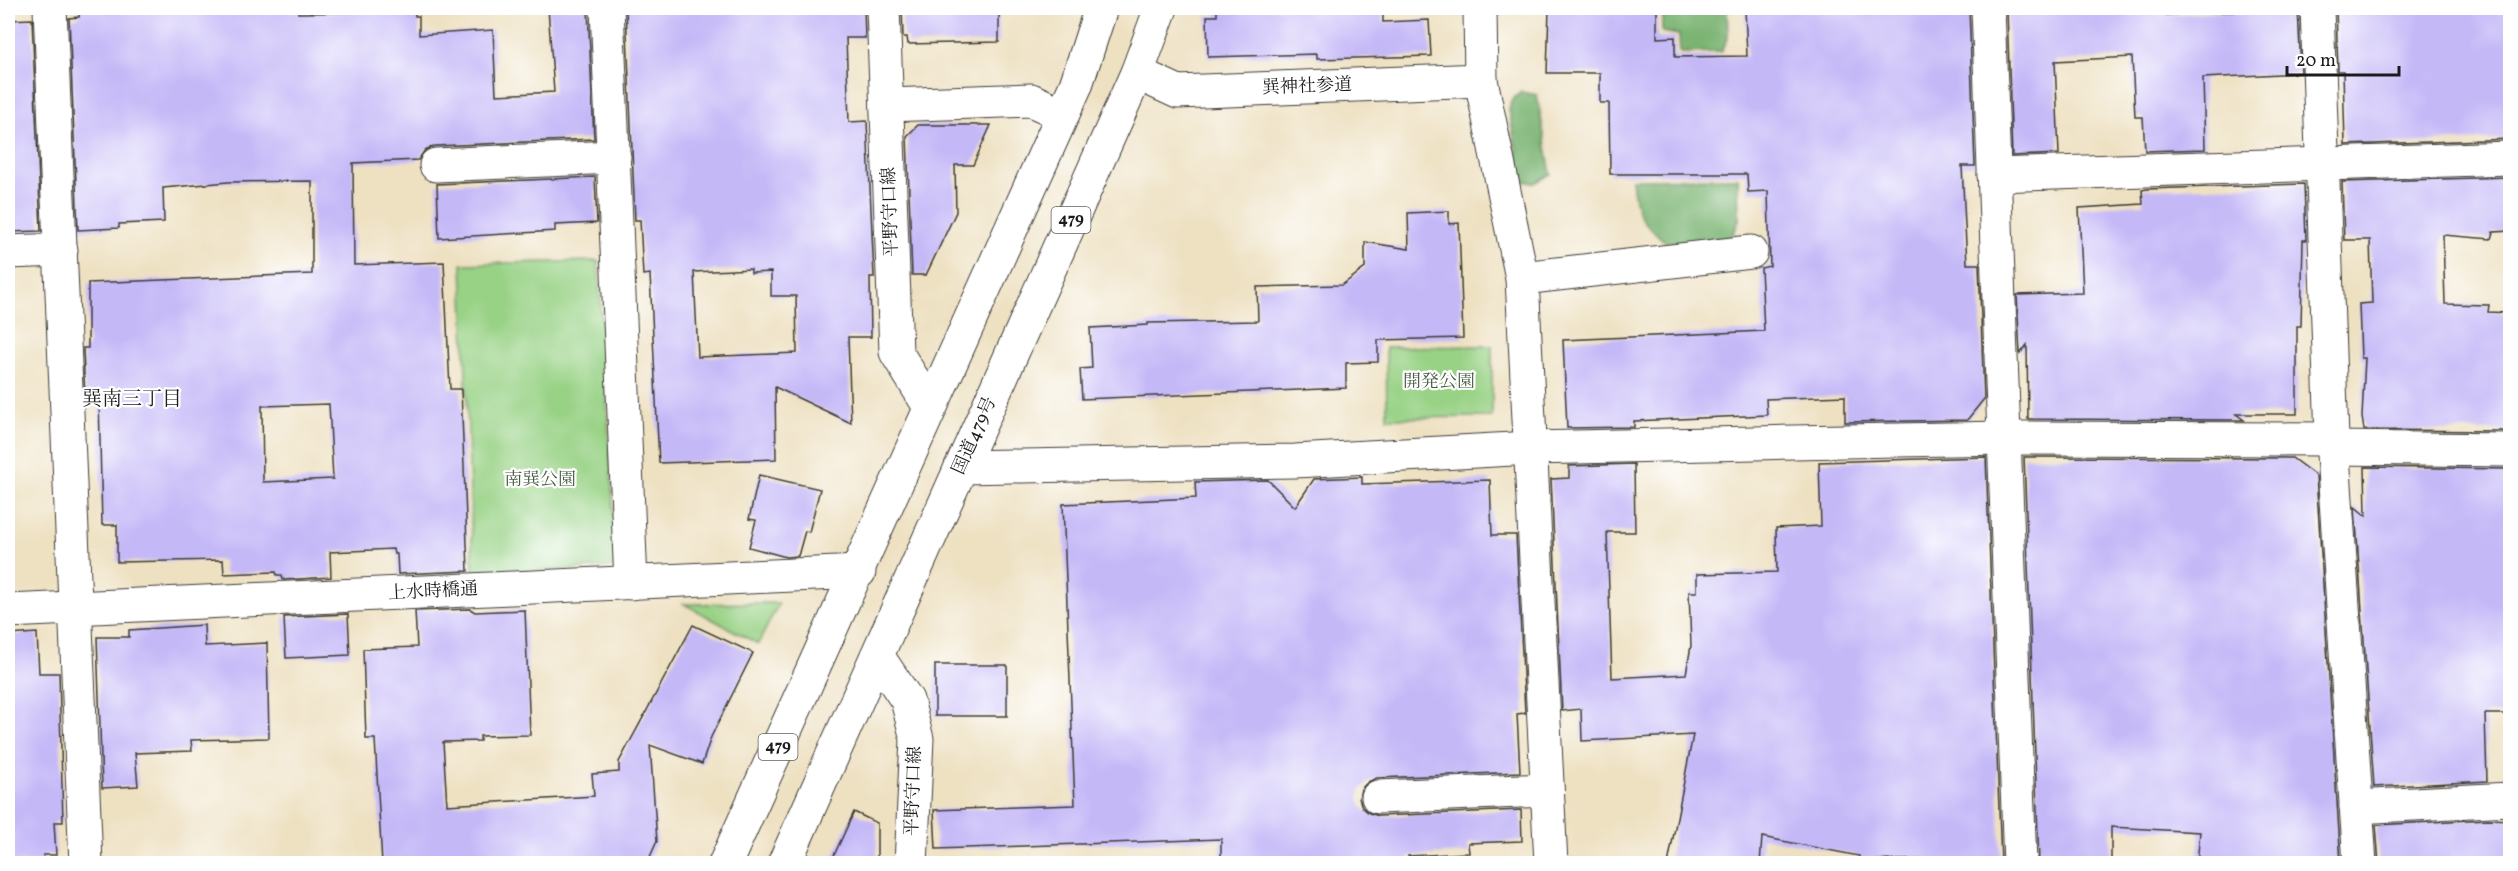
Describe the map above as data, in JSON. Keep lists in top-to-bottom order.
{
  "streets": {
    "main road": [
      "巽神社参道",
      "平野守口線",
      "479",
      "国道479号",
      "上水時橋通"
    ]
  },
  "crossings": [
    ["巽神社参道", "国道479号"],
    ["平野守口線", "479"],
    ["平野守口線", "国道479号"],
    ["479", "上水時橋通"]
  ],
  "districts": ["巽南三丁目"],
  "parks": ["開発公園", "南巽公園"],
  "scale_bar": "20 m"
}
